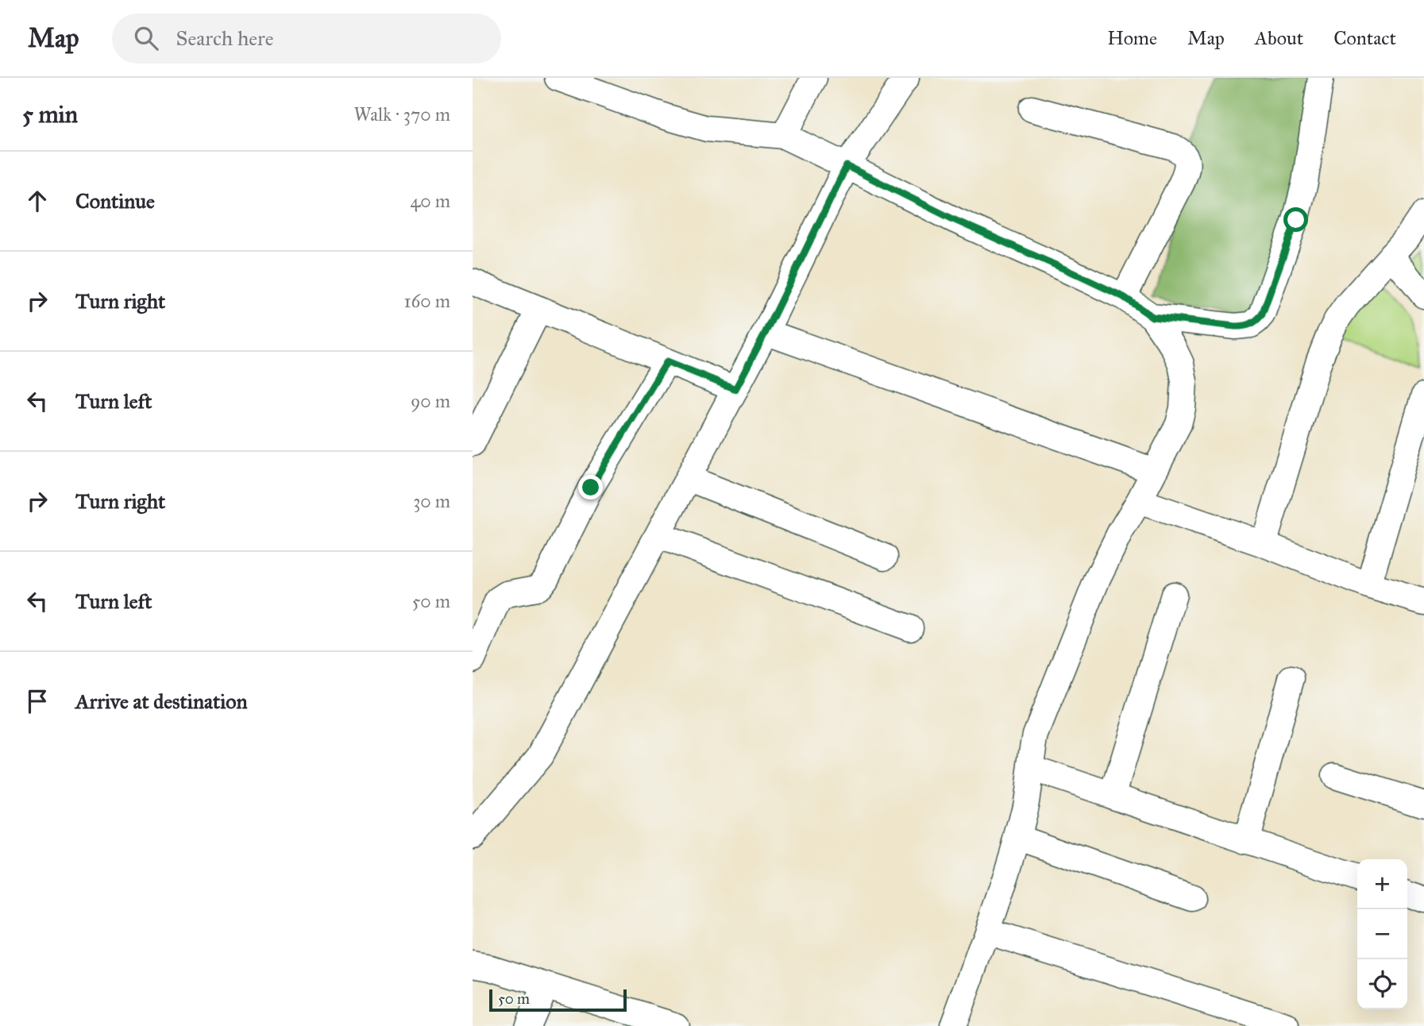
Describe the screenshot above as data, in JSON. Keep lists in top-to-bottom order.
{
  "scale_bar": "50 m",
  "page": {
    "header": "Map",
    "search": "Search here",
    "nav": [
      "Home",
      "Map",
      "About",
      "Contact"
    ],
    "heading": ["5 min", "Walk · 370 m"],
    "list": [
      ["Continue", "40 m"],
      ["Turn right", "160 m"],
      ["Turn left", "90 m"],
      ["Turn right", "30 m"],
      ["Turn left", "50 m"],
      "Arrive at destination"
    ],
    "map_buttons": ["+", "−"],
    "scale": "50 m"
  }
}
